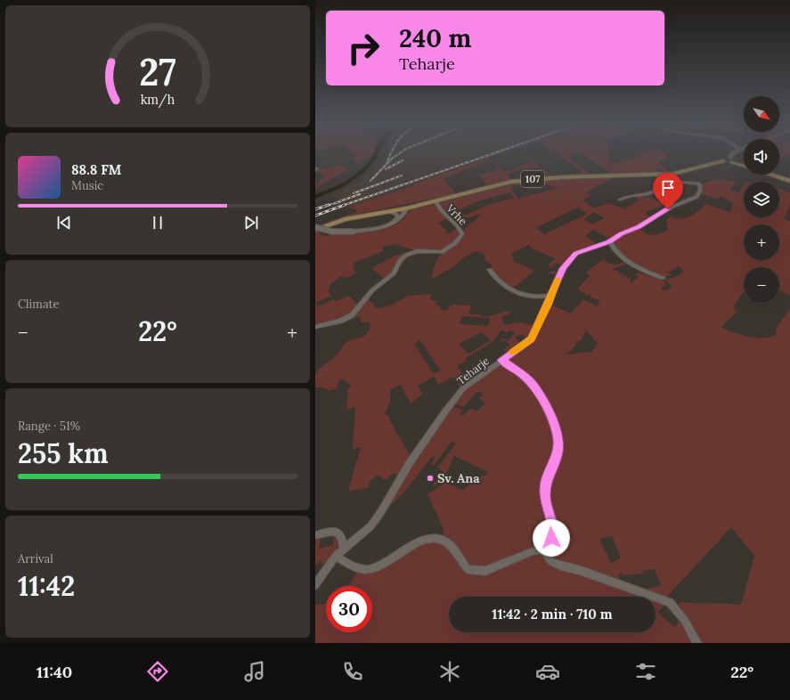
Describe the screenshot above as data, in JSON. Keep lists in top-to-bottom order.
{
  "streets": {
    "main road": ["107", "Teharje"],
    "street": ["Vrhe"]
  },
  "crossings": [
    ["107", "Teharje"],
    ["Vrhe", "Teharje"]
  ],
  "places": ["Sv. Ana"],
  "north": "bottom right",
  "page": {
    "turn": ["240 m", "Teharje"],
    "map_buttons": ["+", "−"],
    "song": ["88.8 FM", "Music"],
    "tile": [
      "Climate",
      ["Range · 51%", "255 km"],
      ["Arrival", "11:42"]
    ],
    "heat": ["−", "22°", "+"],
    "limit": "30",
    "trip": "11:42 · 2 min · 710 m",
    "tabs": ["11:40", "22°"],
    "gauge": ["27", "km/h"]
  }
}
